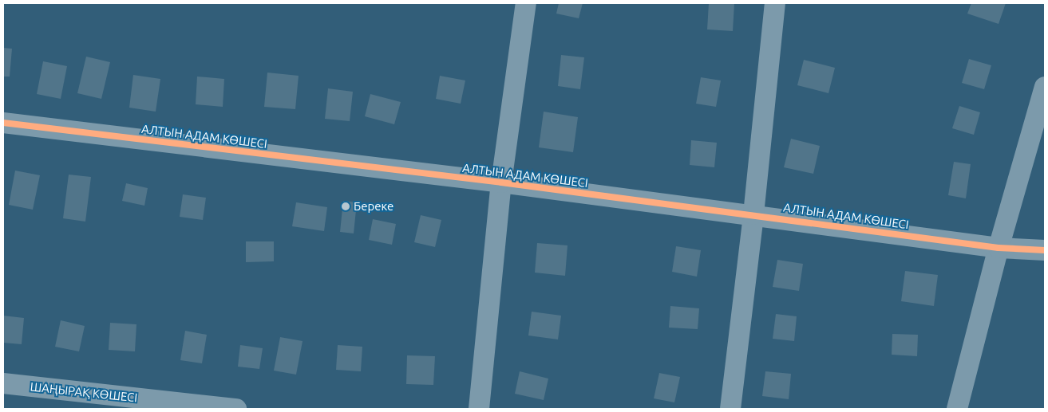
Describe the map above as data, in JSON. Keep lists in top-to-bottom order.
{
  "streets": {
    "street": ["АЛТЫН АДАМ КӨШЕСІ", "ШАҢЫРАҚ КӨШЕСІ"]
  },
  "places": ["Береке"]
}
